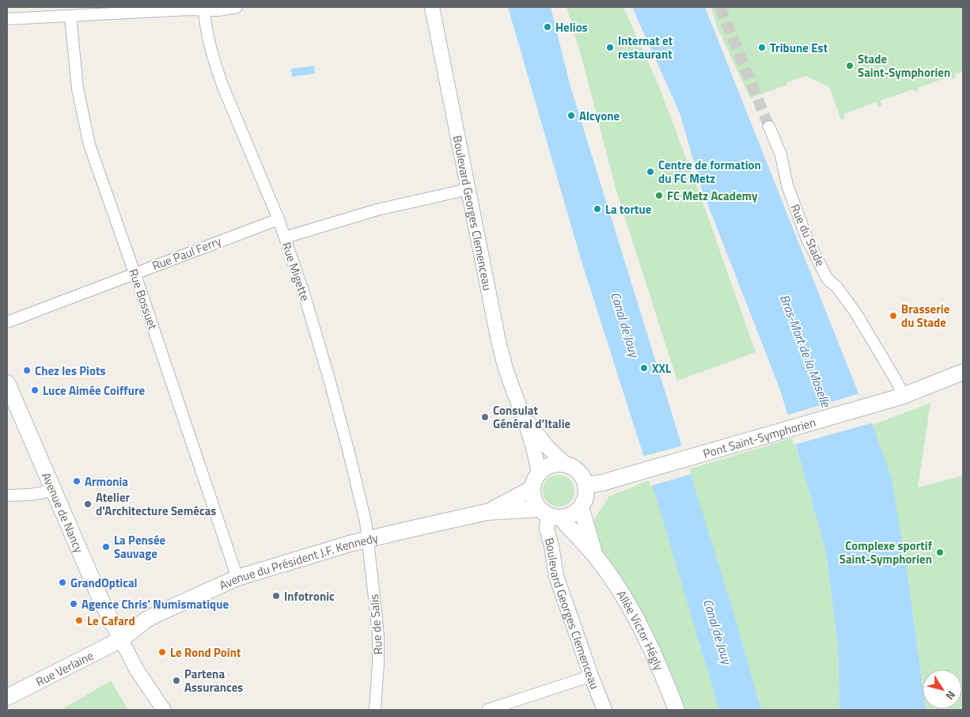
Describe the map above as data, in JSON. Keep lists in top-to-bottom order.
{
  "streets": {
    "main road": [
      "Pont Saint-Symphorien",
      "Avenue de Nancy",
      "Avenue du Président J.F. Kennedy",
      "Allée Victor Hégly",
      "Rue Verlaine"
    ],
    "street": [
      "Boulevard Georges Clemenceau",
      "Rue du Stade",
      "Rue Paul Ferry",
      "Rue Migette",
      "Rue Bossuet",
      "Rue de Salis"
    ]
  },
  "crossings": [
    ["Boulevard Georges Clemenceau", "Pont Saint-Symphorien"],
    ["Boulevard Georges Clemenceau", "Avenue du Président J.F. Kennedy"],
    ["Boulevard Georges Clemenceau", "Allée Victor Hégly"],
    ["Rue du Stade", "Pont Saint-Symphorien"],
    ["Rue Paul Ferry", "Rue Migette"],
    ["Rue Paul Ferry", "Rue Bossuet"],
    ["Rue Migette", "Avenue du Président J.F. Kennedy"],
    ["Rue Migette", "Rue de Salis"],
    ["Rue Bossuet", "Avenue du Président J.F. Kennedy"],
    ["Pont Saint-Symphorien", "Avenue du Président J.F. Kennedy"],
    ["Pont Saint-Symphorien", "Allée Victor Hégly"],
    ["Avenue de Nancy", "Avenue du Président J.F. Kennedy"],
    ["Avenue de Nancy", "Rue Verlaine"],
    ["Avenue du Président J.F. Kennedy", "Rue de Salis"],
    ["Avenue du Président J.F. Kennedy", "Allée Victor Hégly"],
    ["Avenue du Président J.F. Kennedy", "Rue Verlaine"]
  ],
  "water": ["Canal de Jouy", "Bras-Mort de la Moselle"],
  "places": [
    "Helios",
    "Internat et restaurant",
    "Tribune Est",
    "Stade Saint-Symphorien",
    "Alcyone",
    "Centre de formation du FC Metz",
    "FC Metz Academy",
    "La tortue",
    "Brasserie du Stade",
    "XXL",
    "Chez les Piots",
    "Luce Aimée Coiffure",
    "Consulat Général d'Italie",
    "Armonia",
    "Atelier d'Architecture Semécas",
    "La Pensée Sauvage",
    "Complexe sportif Saint-Symphorien",
    "GrandOptical",
    "Infotronic",
    "Agence Chris' Numismatique",
    "Le Cafard",
    "Le Rond Point",
    "Partena Assurances"
  ],
  "north": "bottom right"
}
